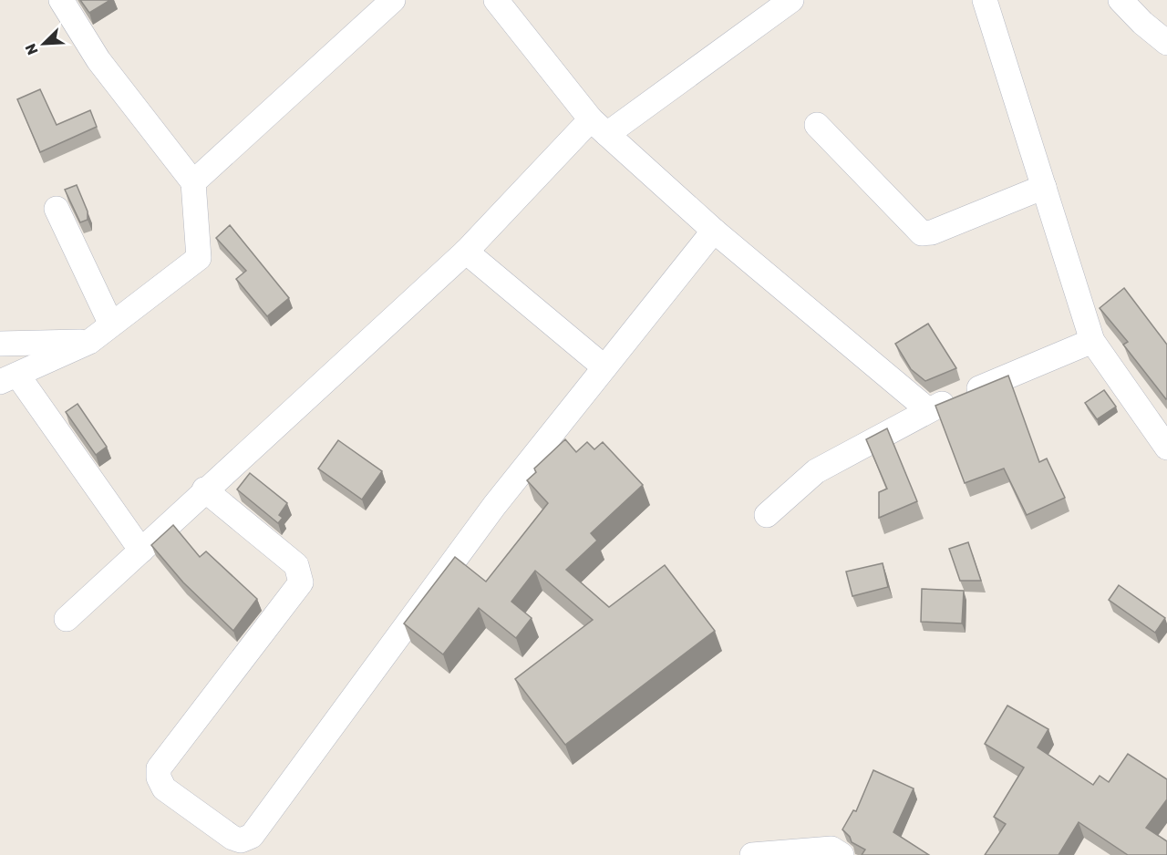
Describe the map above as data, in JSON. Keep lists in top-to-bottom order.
{
  "north": "bottom left"
}
